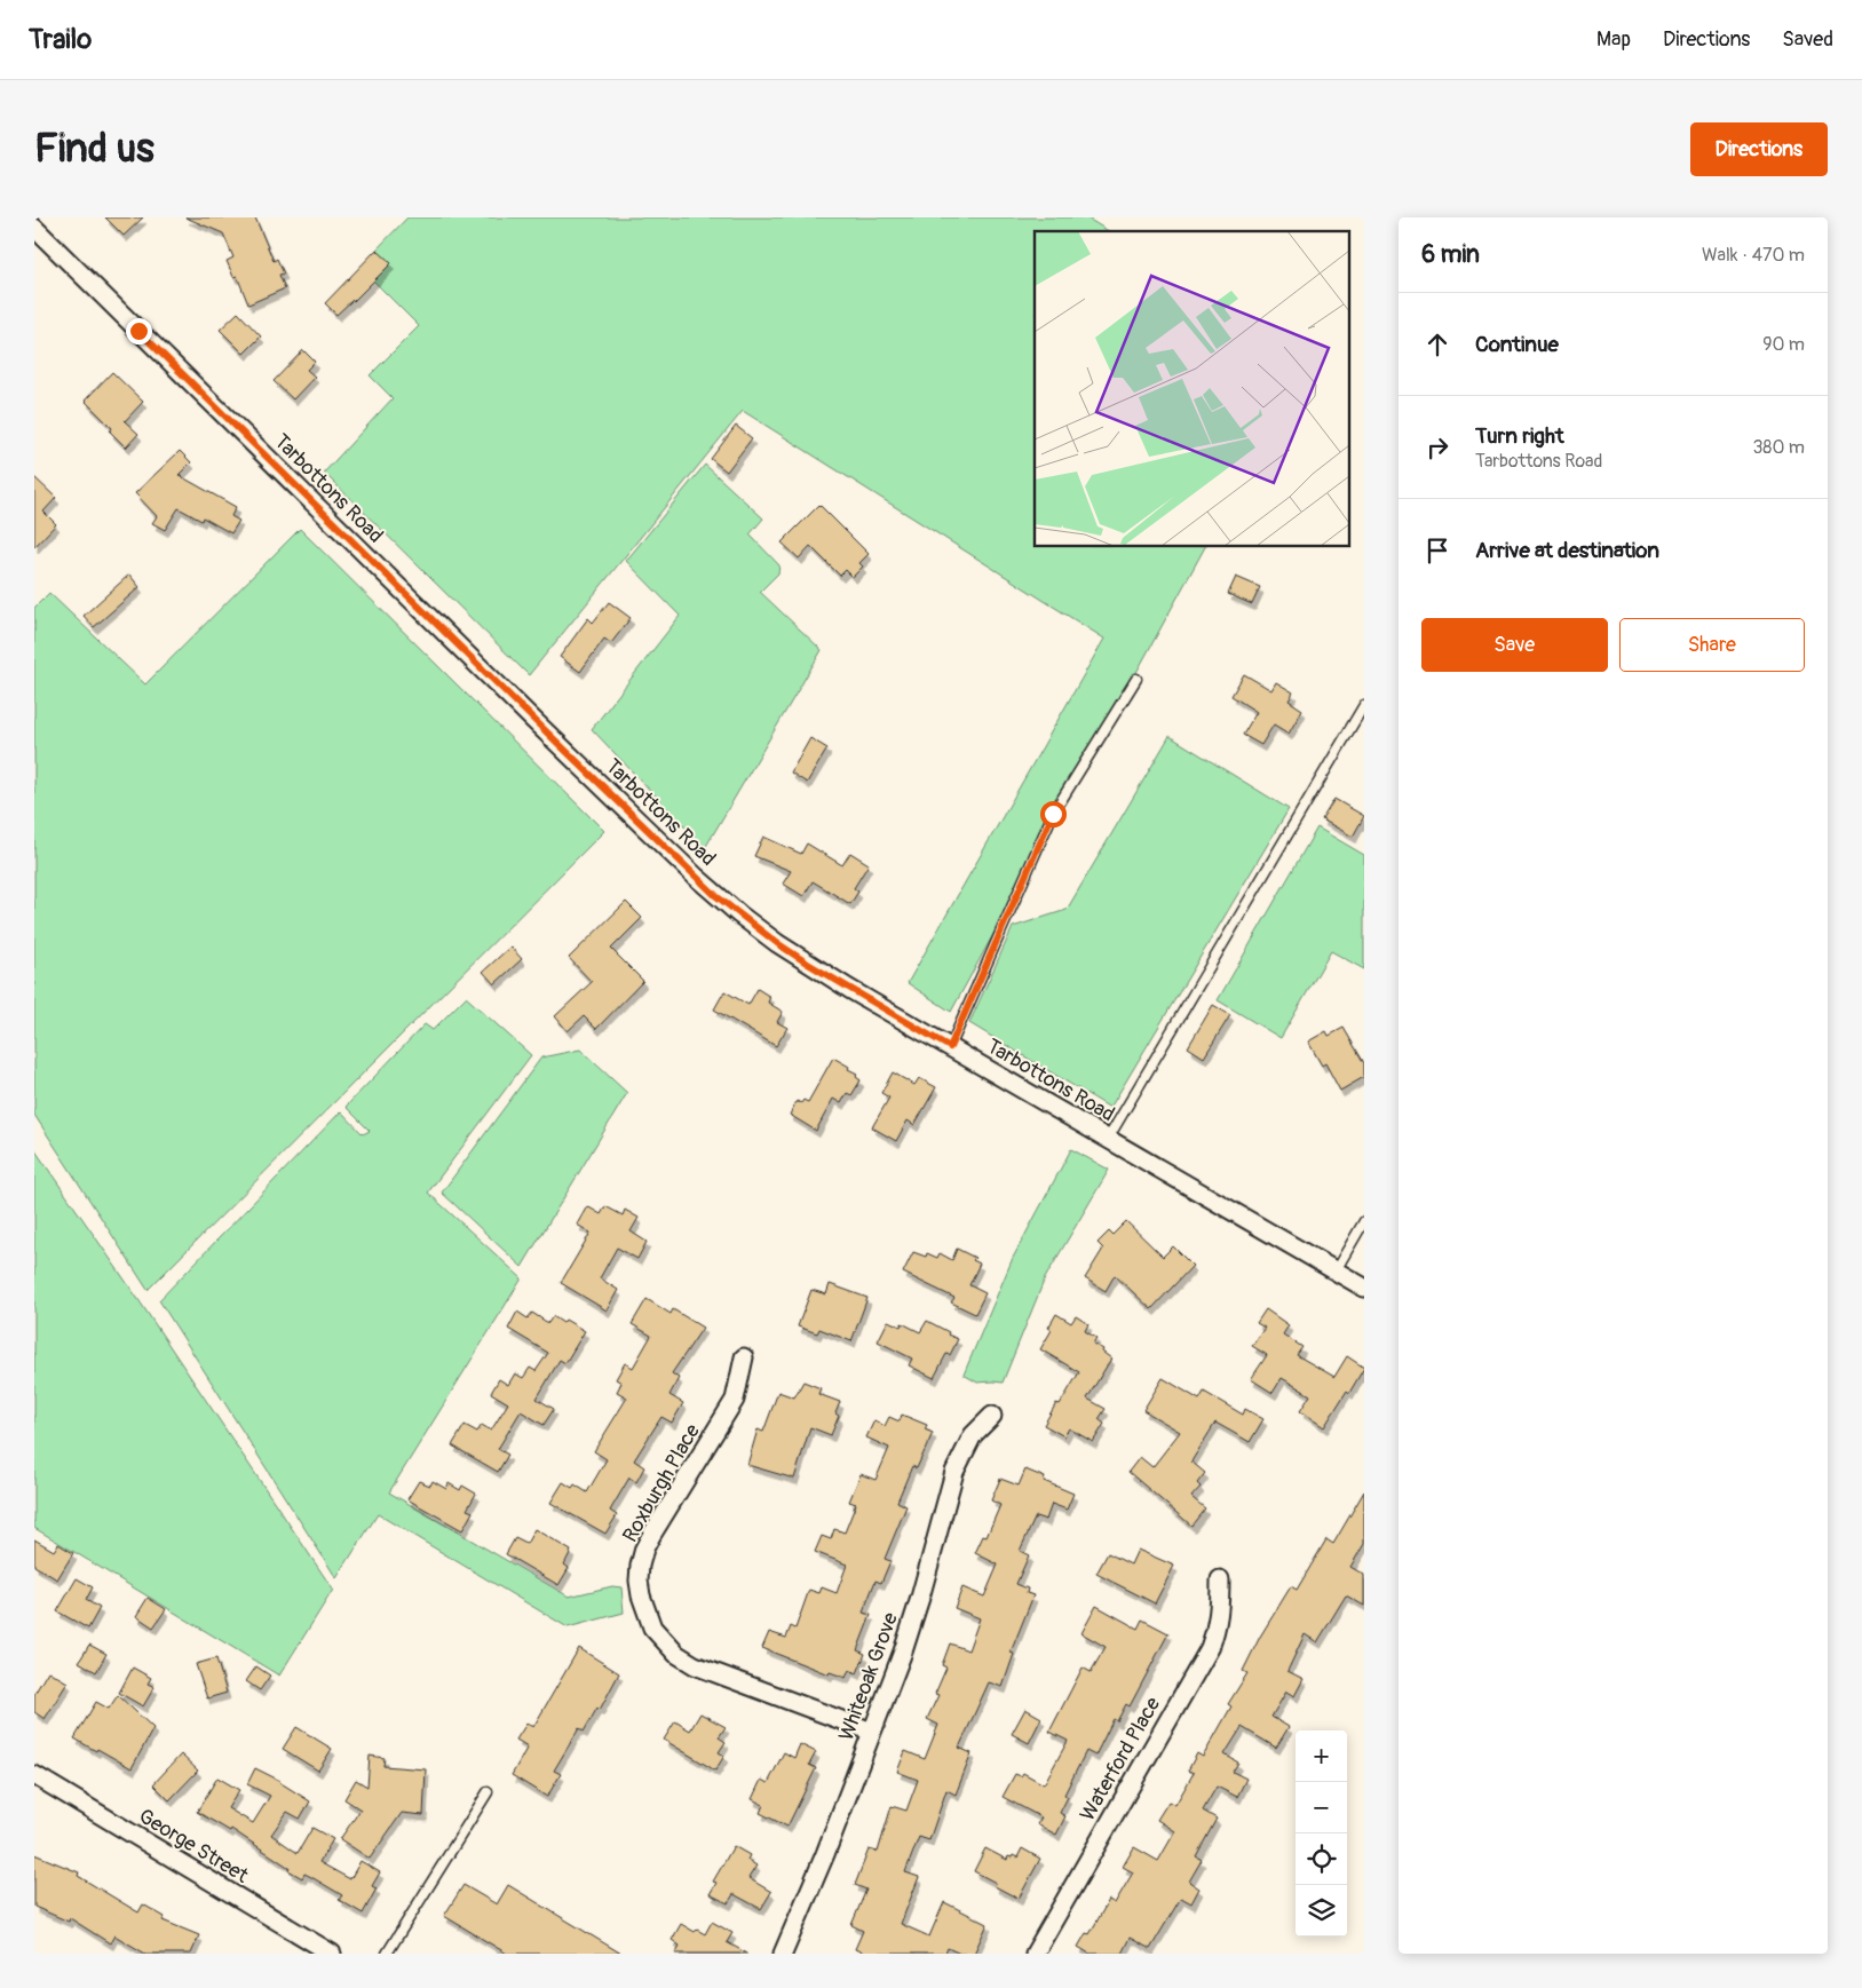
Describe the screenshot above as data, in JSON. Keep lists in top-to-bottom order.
{
  "streets": {
    "street": [
      "Tarbottons Road",
      "Roxburgh Place",
      "Whiteoak Grove",
      "Waterford Place",
      "George Street"
    ]
  },
  "crossings": [
    ["Roxburgh Place", "Whiteoak Grove"]
  ],
  "page": {
    "header": "Trailo",
    "nav": ["Map", "Directions", "Saved"],
    "buttons": [
      "Directions",
      ["Save", "Share"]
    ],
    "title": "Find us",
    "heading": ["6 min", "Walk · 470 m"],
    "list": [
      ["Continue", "90 m"],
      ["Turn right", "Tarbottons Road", "380 m"],
      "Arrive at destination"
    ],
    "map_buttons": ["+", "−"]
  }
}
